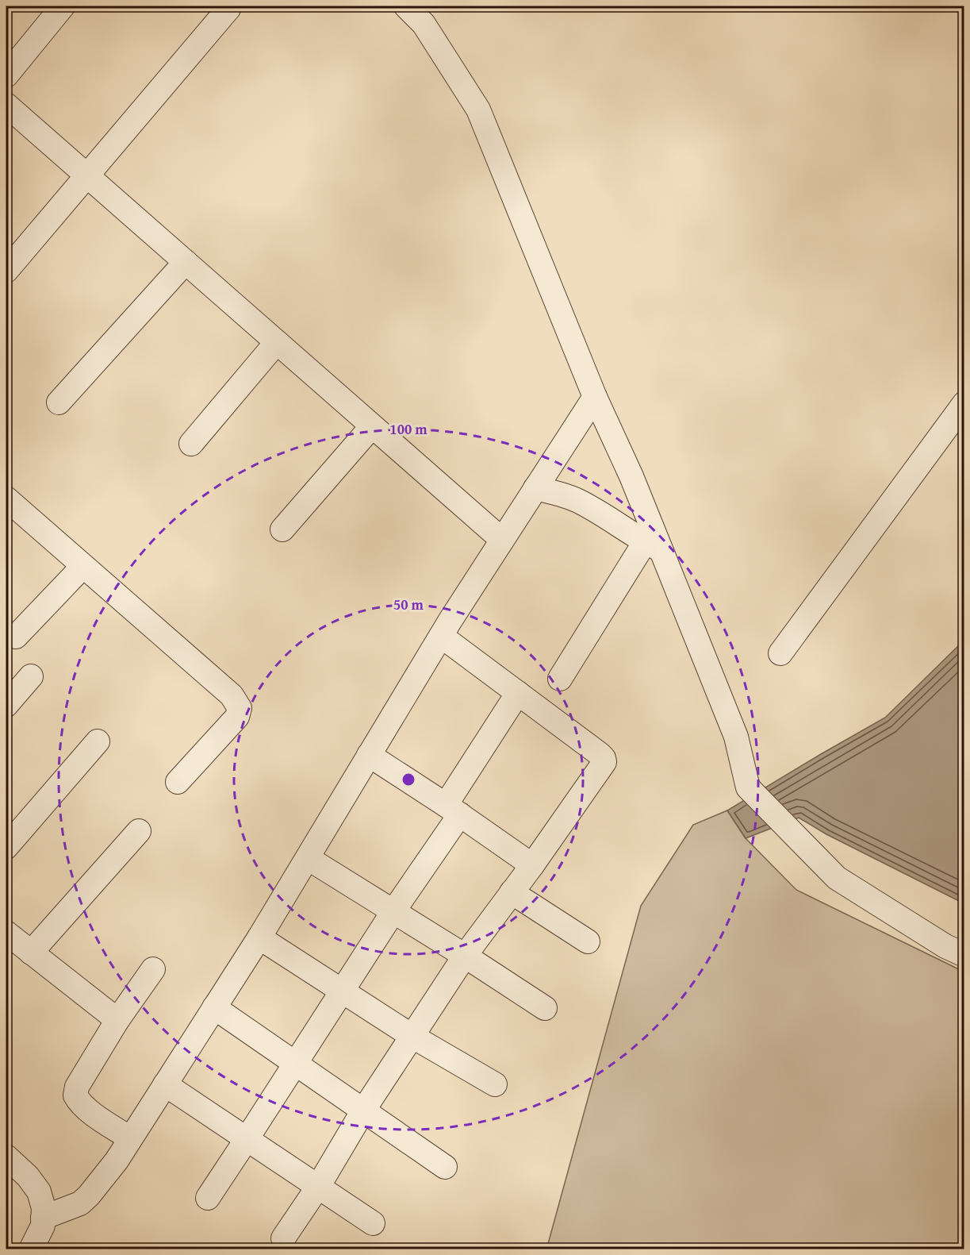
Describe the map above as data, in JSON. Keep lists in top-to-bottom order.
{
  "rings": ["100 m", "50 m"]
}
